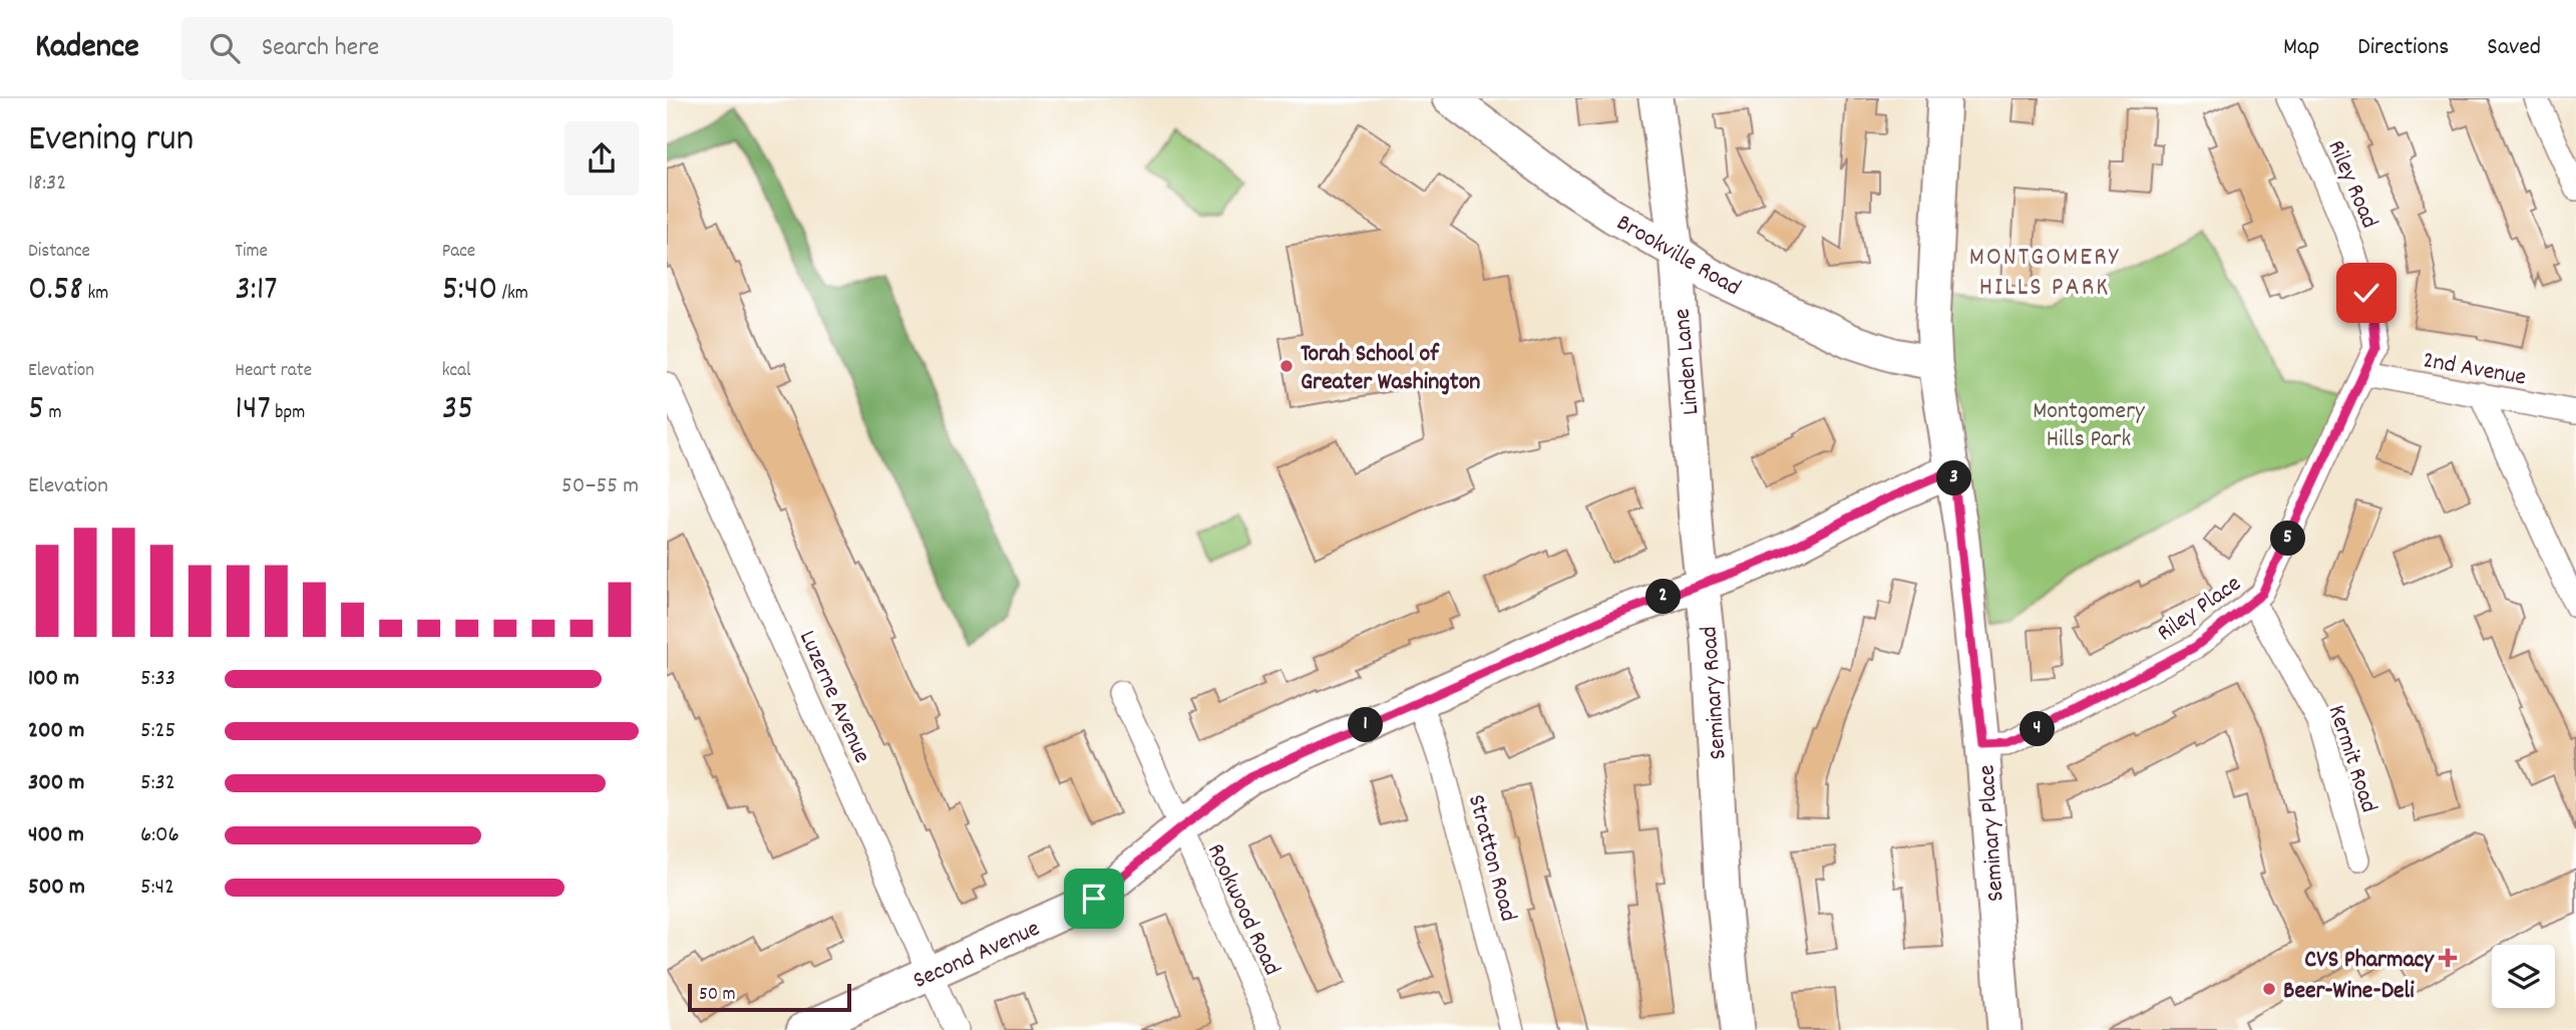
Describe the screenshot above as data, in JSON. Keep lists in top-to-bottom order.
{
  "streets": {
    "street": [
      "Riley Road",
      "Brookville Road",
      "Linden Lane",
      "2nd Avenue",
      "Riley Place",
      "Seminary Road",
      "Luzerne Avenue",
      "Kermit Road",
      "Seminary Place",
      "Stratton Road",
      "Rookwood Road",
      "Second Avenue"
    ]
  },
  "crossings": [
    ["Riley Road", "2nd Avenue"],
    ["Riley Road", "Riley Place"],
    ["Brookville Road", "Linden Lane"],
    ["Linden Lane", "Seminary Road"],
    ["Linden Lane", "Second Avenue"],
    ["2nd Avenue", "Riley Place"],
    ["Riley Place", "Kermit Road"],
    ["Riley Place", "Seminary Place"],
    ["Seminary Road", "Second Avenue"],
    ["Luzerne Avenue", "Second Avenue"],
    ["Stratton Road", "Second Avenue"],
    ["Rookwood Road", "Second Avenue"]
  ],
  "districts": ["MONTGOMERY HILLS PARK"],
  "parks": ["Montgomery Hills Park"],
  "places": {
    "other": ["Torah School of Greater Washington", "Beer-Wine-Deli"],
    "health": ["CVS Pharmacy"]
  },
  "scale_bar": "50 m",
  "page": {
    "header": "Kadence",
    "search": "Search here",
    "nav": ["Map", "Directions", "Saved"],
    "heading": ["Evening run", "18:32"],
    "stats": [
      ["Distance", "0.58 km"],
      ["Time", "3:17"],
      ["Pace", "5:40 /km"],
      ["Elevation", "5 m"],
      ["Heart rate", "147 bpm"],
      ["kcal", "35"]
    ],
    "chart": ["Elevation", "50–55 m"],
    "pins": [
      "3",
      "5",
      "2",
      "1",
      "4"
    ],
    "list": [
      {
        "name": "100 m",
        "note": "5:33"
      },
      {
        "name": "200 m",
        "note": "5:25"
      },
      {
        "name": "300 m",
        "note": "5:32"
      },
      {
        "name": "400 m",
        "note": "6:06"
      },
      {
        "name": "500 m",
        "note": "5:42"
      }
    ],
    "scale": "50 m"
  }
}
